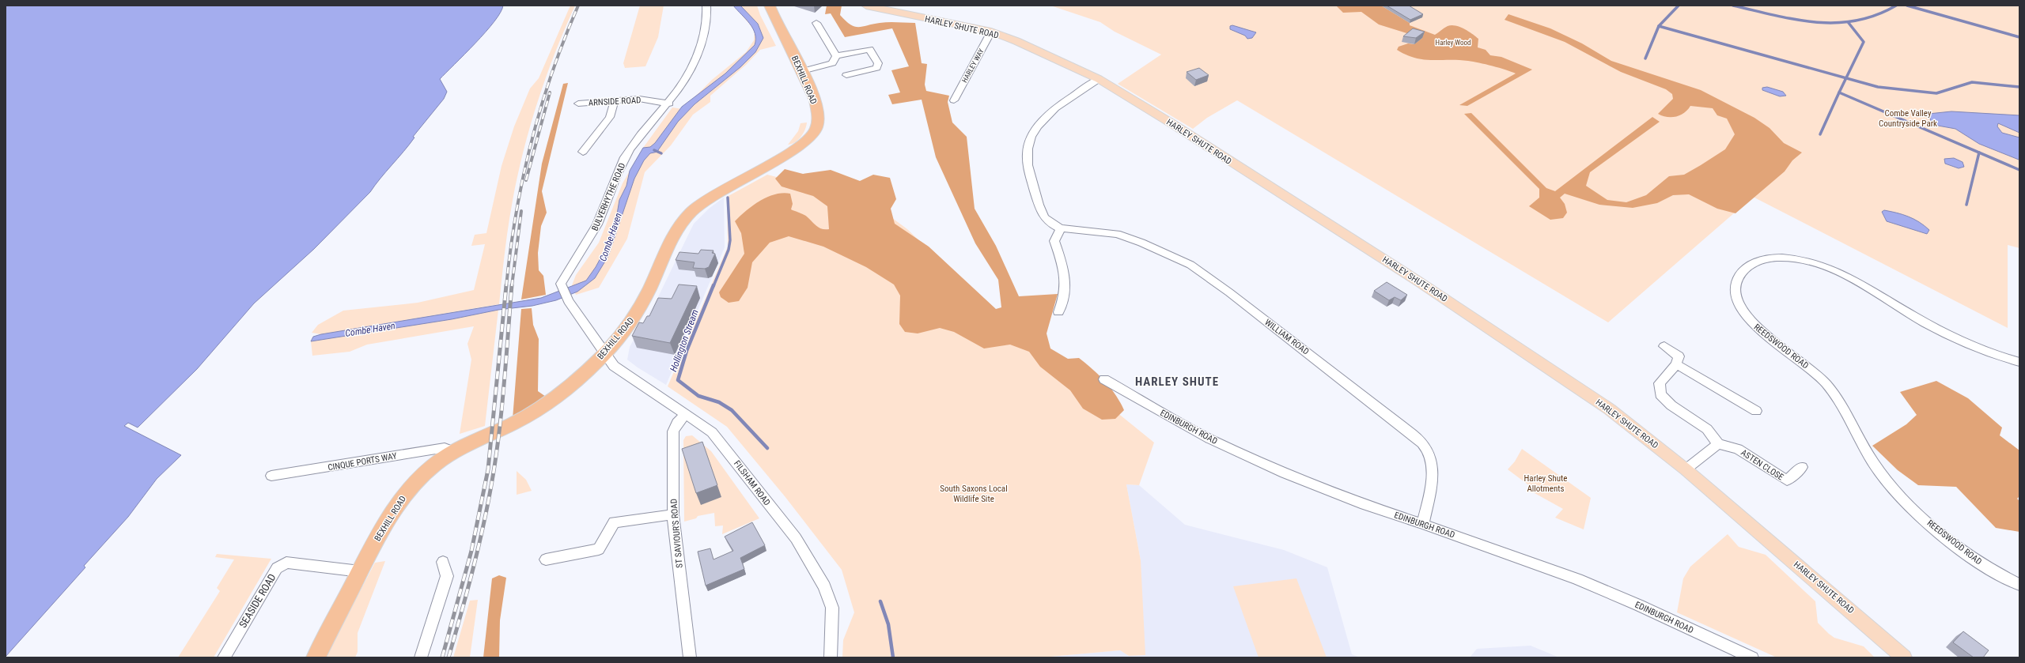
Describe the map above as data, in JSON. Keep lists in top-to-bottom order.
{
  "streets": {
    "highway": ["BEXHILL ROAD"],
    "main road": ["HARLEY SHUTE ROAD"],
    "street": [
      "HARLEY WAY",
      "ARNSIDE ROAD",
      "BULVERHYTHE ROAD",
      "WILLIAM ROAD",
      "REEDSWOOD ROAD",
      "EDINBURGH ROAD",
      "CINQUE PORTS WAY",
      "ASTEN CLOSE",
      "FILSHAM ROAD",
      "ST SAVIOUR'S ROAD",
      "SEASIDE ROAD"
    ]
  },
  "crossings": [
    ["HARLEY SHUTE ROAD", "HARLEY WAY"],
    ["BEXHILL ROAD", "BULVERHYTHE ROAD"],
    ["BEXHILL ROAD", "CINQUE PORTS WAY"],
    ["BEXHILL ROAD", "FILSHAM ROAD"],
    ["BEXHILL ROAD", "SEASIDE ROAD"],
    ["ARNSIDE ROAD", "BULVERHYTHE ROAD"],
    ["BULVERHYTHE ROAD", "FILSHAM ROAD"],
    ["WILLIAM ROAD", "EDINBURGH ROAD"],
    ["FILSHAM ROAD", "ST SAVIOUR'S ROAD"]
  ],
  "districts": ["HARLEY SHUTE"],
  "water": ["Combe Haven", "Hollington Stream"],
  "parks": [
    "Harley Wood",
    "Combe Valley Countryside Park",
    "Harley Shute Allotments",
    "South Saxons Local Wildlife Site"
  ]
}
